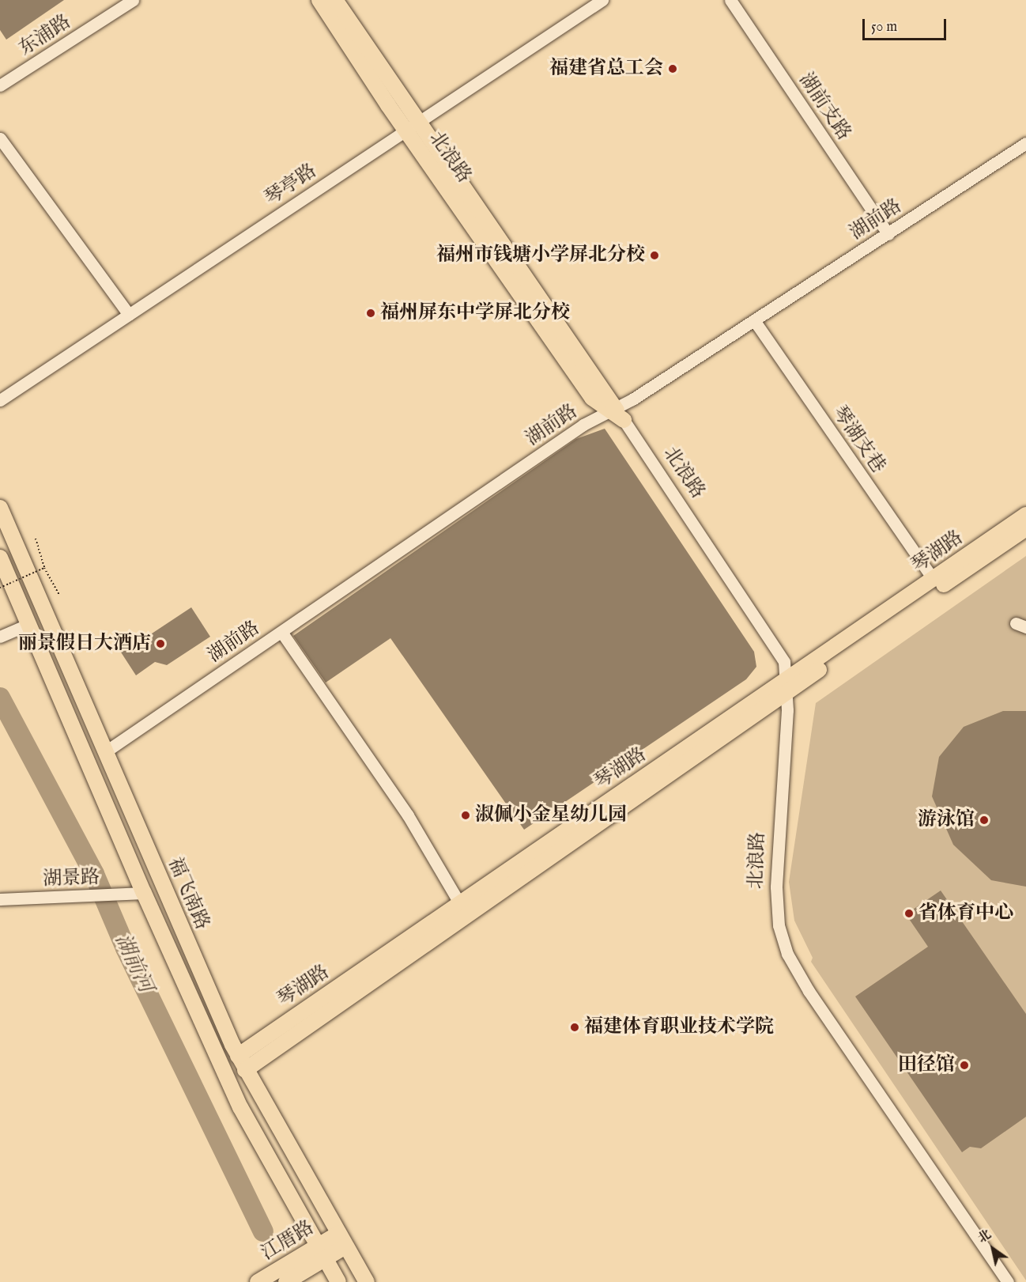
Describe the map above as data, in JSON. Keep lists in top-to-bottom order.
{
  "streets": {
    "main road": [
      "北浪路",
      "琴湖路",
      "福飞南路",
      "江厝路"
    ],
    "street": [
      "东浦路",
      "湖前支路",
      "琴亭路",
      "湖前路",
      "琴湖支巷",
      "湖景路"
    ]
  },
  "crossings": [
    ["湖前支路", "湖前路"],
    ["北浪路", "琴亭路"],
    ["北浪路", "湖前路"],
    ["北浪路", "琴湖路"],
    ["湖前路", "琴湖支巷"],
    ["湖前路", "福飞南路"],
    ["琴湖支巷", "琴湖路"],
    ["琴湖路", "福飞南路"],
    ["湖景路", "福飞南路"],
    ["福飞南路", "江厝路"]
  ],
  "water": ["湖前河"],
  "places": [
    "福建省总工会",
    "福州市钱塘小学屏北分校",
    "福州屏东中学屏北分校",
    "丽景假日大酒店",
    "淑佩小金星幼儿园",
    "游泳馆",
    "省体育中心",
    "福建体育职业技术学院",
    "田径馆"
  ],
  "scale_bar": "50 m",
  "north": "top left"
}
